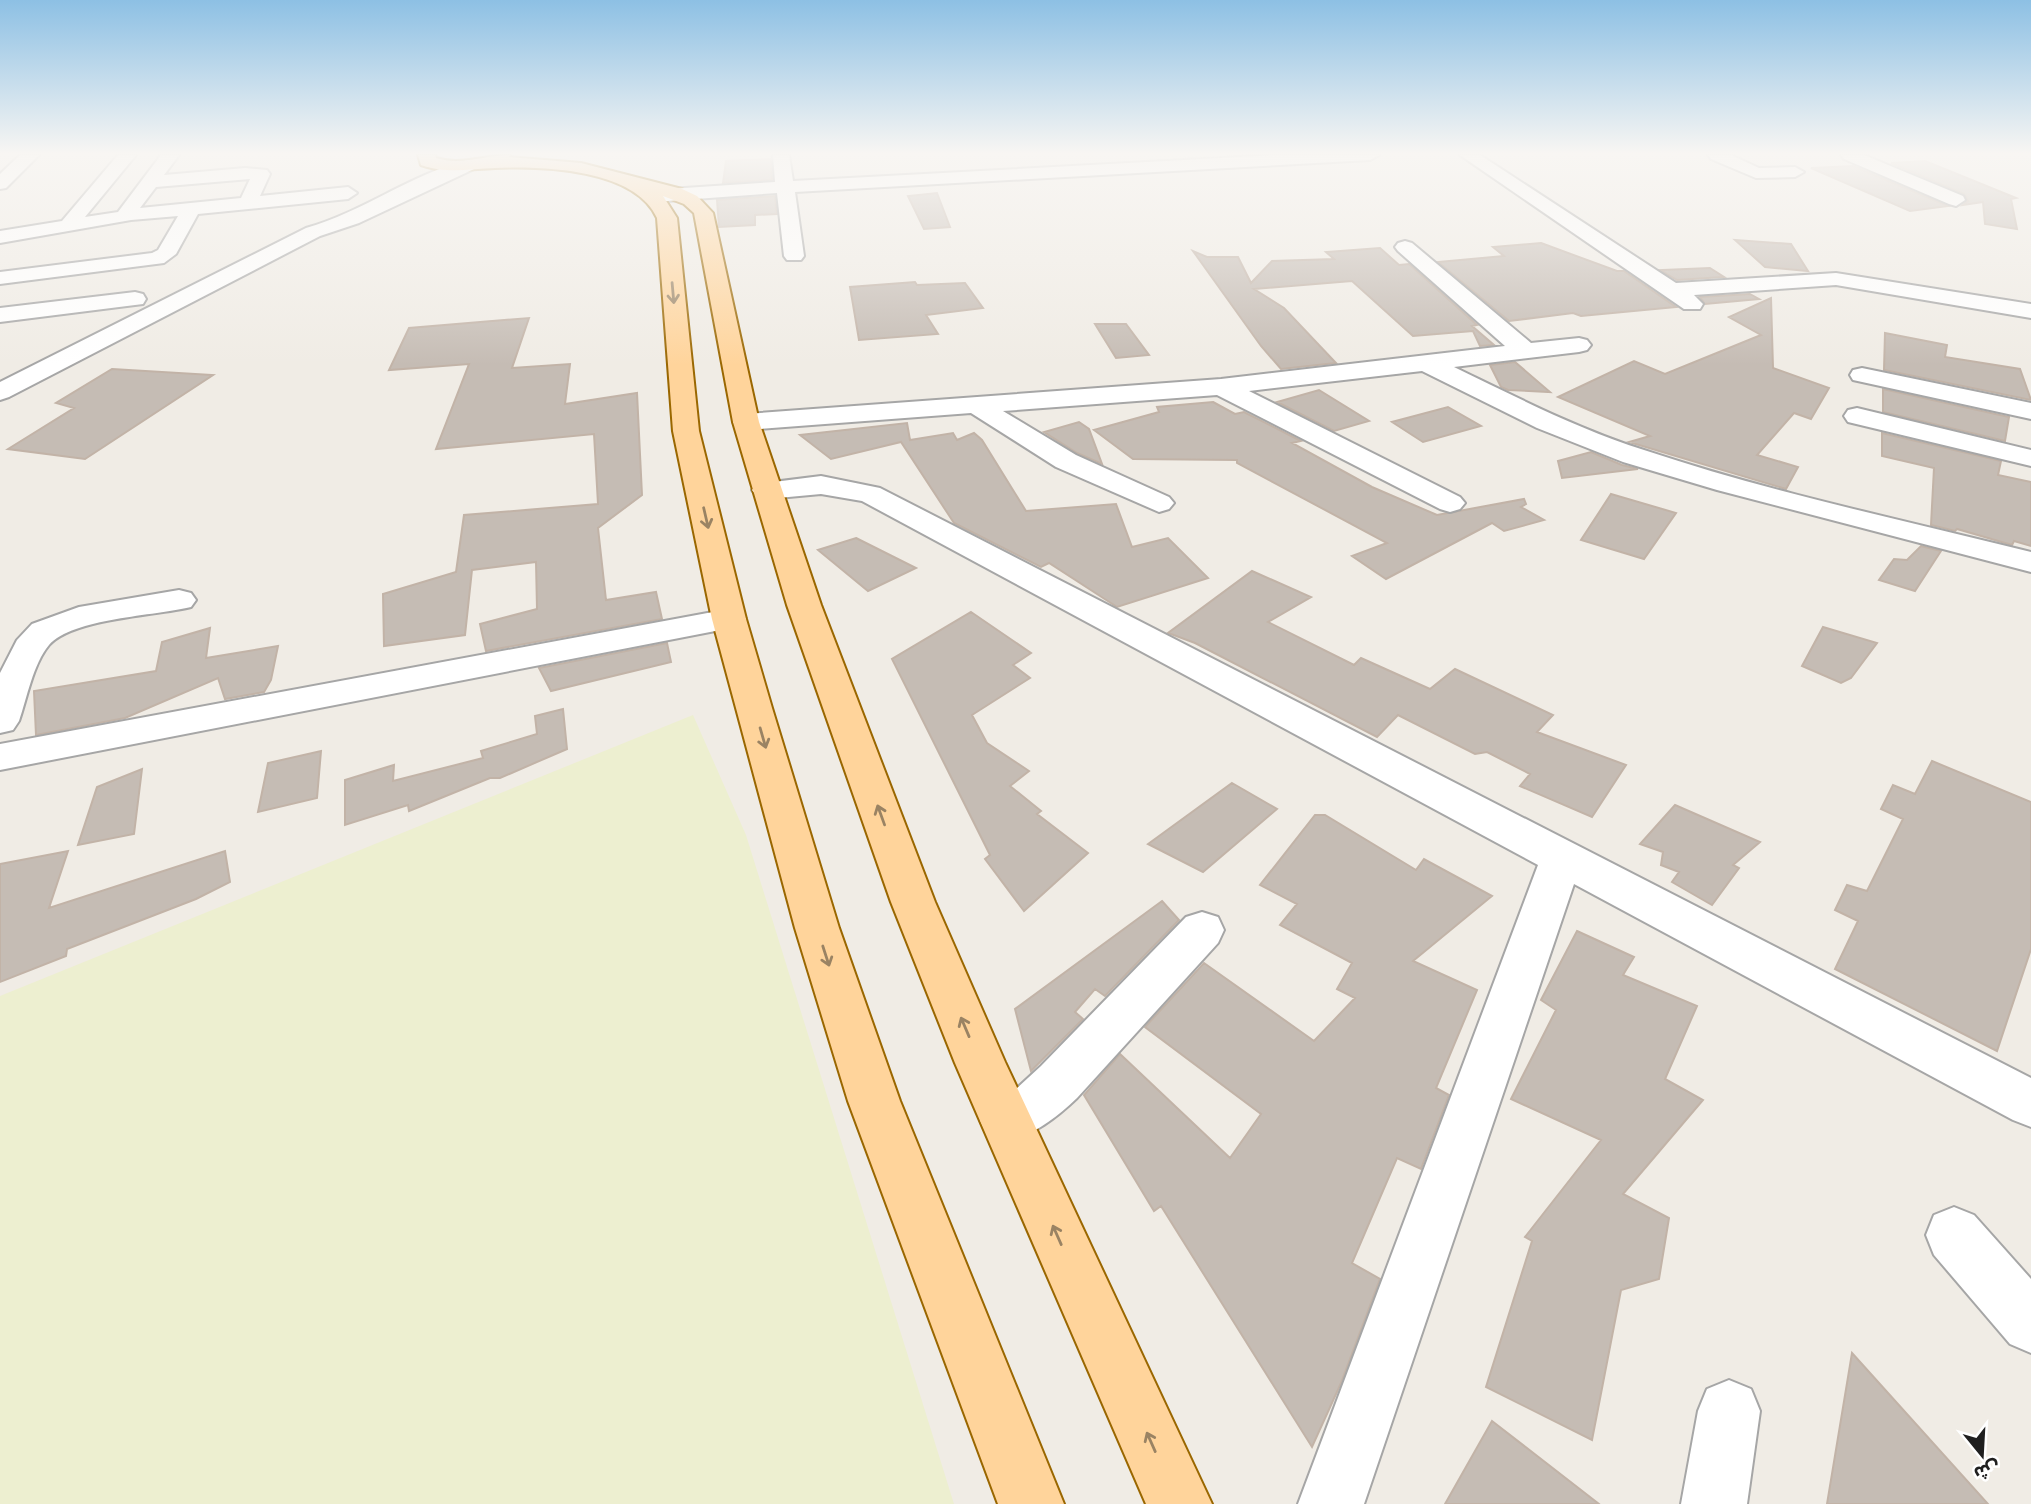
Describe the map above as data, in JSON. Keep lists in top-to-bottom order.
{
  "north": "bottom"
}
